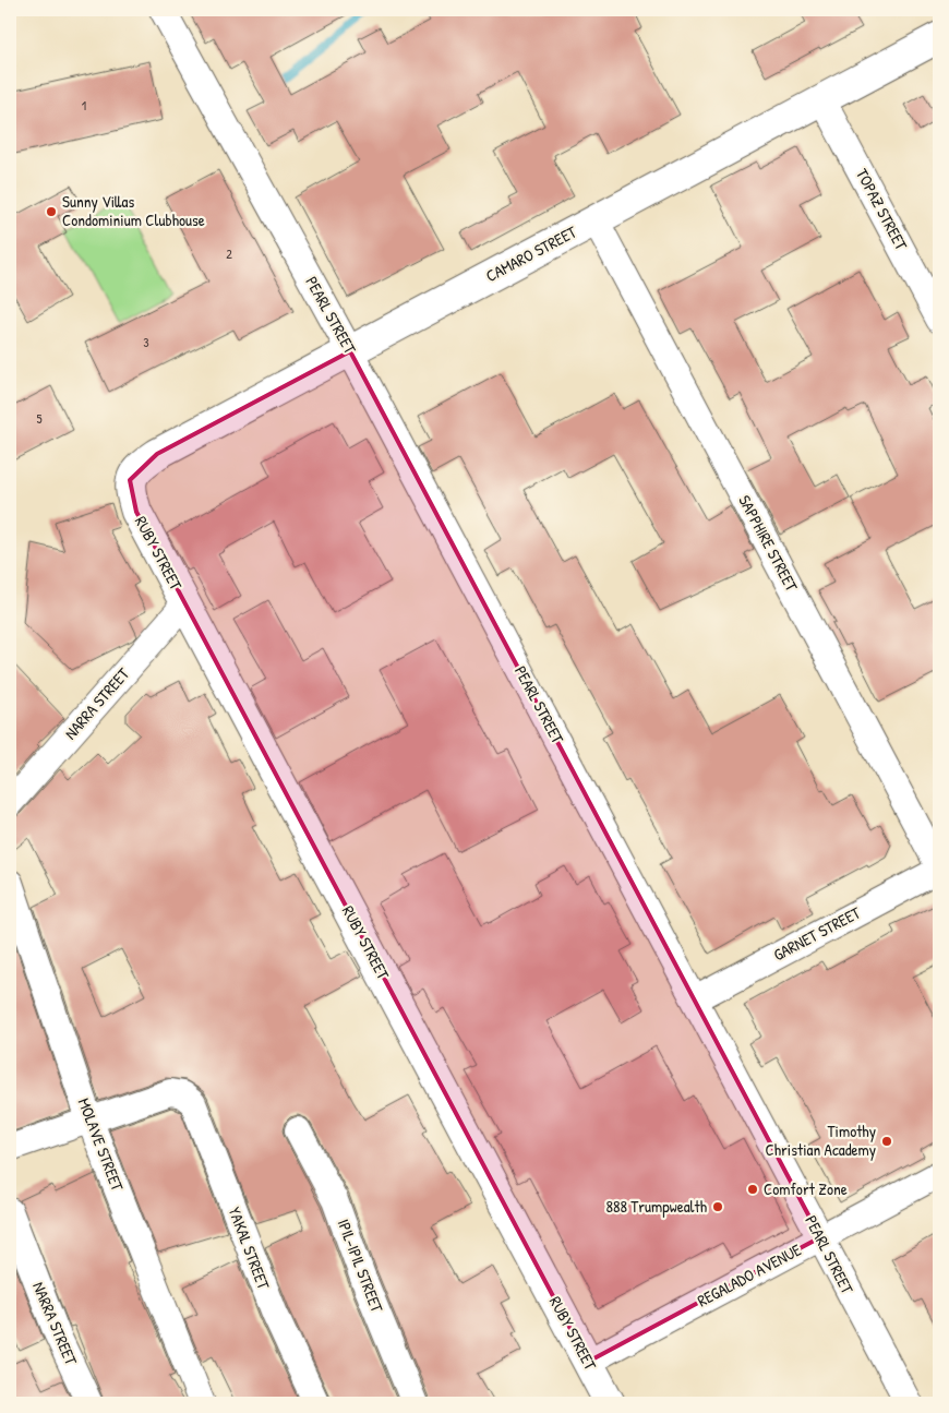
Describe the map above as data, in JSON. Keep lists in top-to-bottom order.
{
  "streets": {
    "street": [
      "TOPAZ STREET",
      "CAMARO STREET",
      "PEARL STREET",
      "SAPPHIRE STREET",
      "RUBY STREET",
      "NARRA STREET",
      "GARNET STREET",
      "MOLAVE STREET",
      "YAKAL STREET",
      "IPIL-IPIL STREET",
      "REGALADO AVENUE"
    ]
  },
  "crossings": [
    ["TOPAZ STREET", "CAMARO STREET"],
    ["CAMARO STREET", "PEARL STREET"],
    ["CAMARO STREET", "SAPPHIRE STREET"],
    ["CAMARO STREET", "RUBY STREET"],
    ["PEARL STREET", "GARNET STREET"],
    ["PEARL STREET", "REGALADO AVENUE"],
    ["SAPPHIRE STREET", "GARNET STREET"],
    ["RUBY STREET", "NARRA STREET"],
    ["RUBY STREET", "REGALADO AVENUE"],
    ["MOLAVE STREET", "YAKAL STREET"]
  ],
  "places": [
    "Sunny Villas Condominium Clubhouse",
    "Timothy Christian Academy",
    "Comfort Zone",
    "888 Trumpwealth"
  ],
  "house_numbers": [
    "1",
    "2",
    "3",
    "5"
  ]
}
